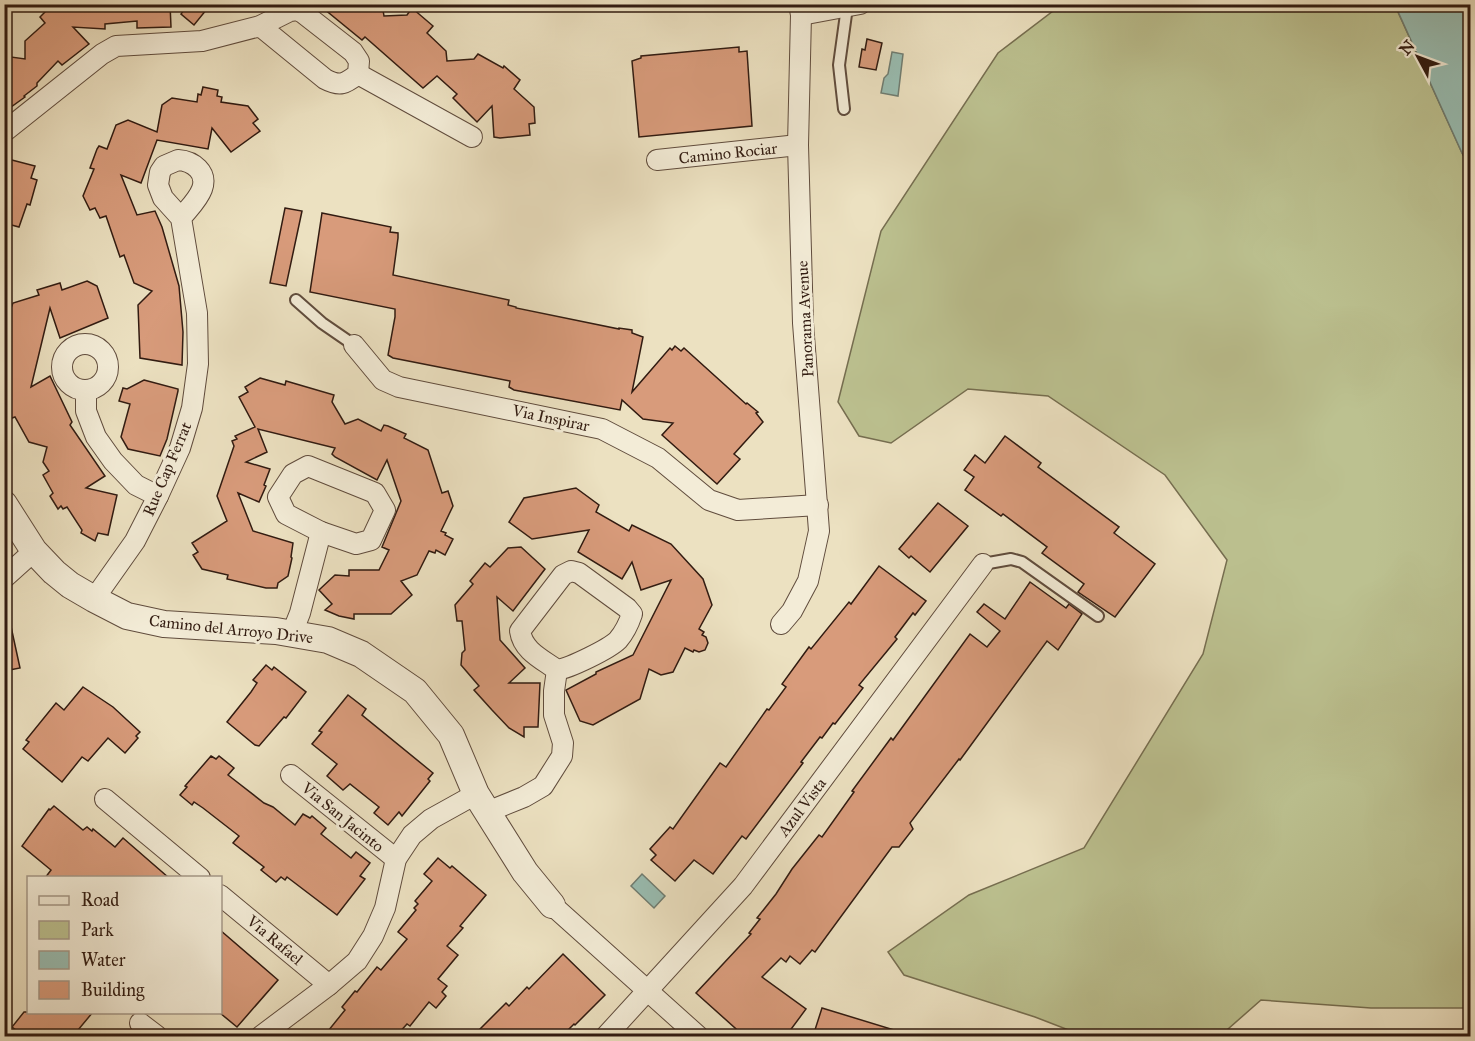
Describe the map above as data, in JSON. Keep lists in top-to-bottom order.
{
  "streets": {
    "street": [
      "Camino Rociar",
      "Panorama Avenue",
      "Via Inspirar",
      "Rue Cap Ferrat",
      "Camino del Arroyo Drive",
      "Azul Vista",
      "Via San Jacinto",
      "Via Rafael"
    ]
  },
  "crossings": [
    ["Camino Rociar", "Panorama Avenue"],
    ["Panorama Avenue", "Via Inspirar"],
    ["Rue Cap Ferrat", "Camino del Arroyo Drive"]
  ],
  "legend": [
    "Road",
    "Park",
    "Water",
    "Building"
  ],
  "north": "top left"
}
